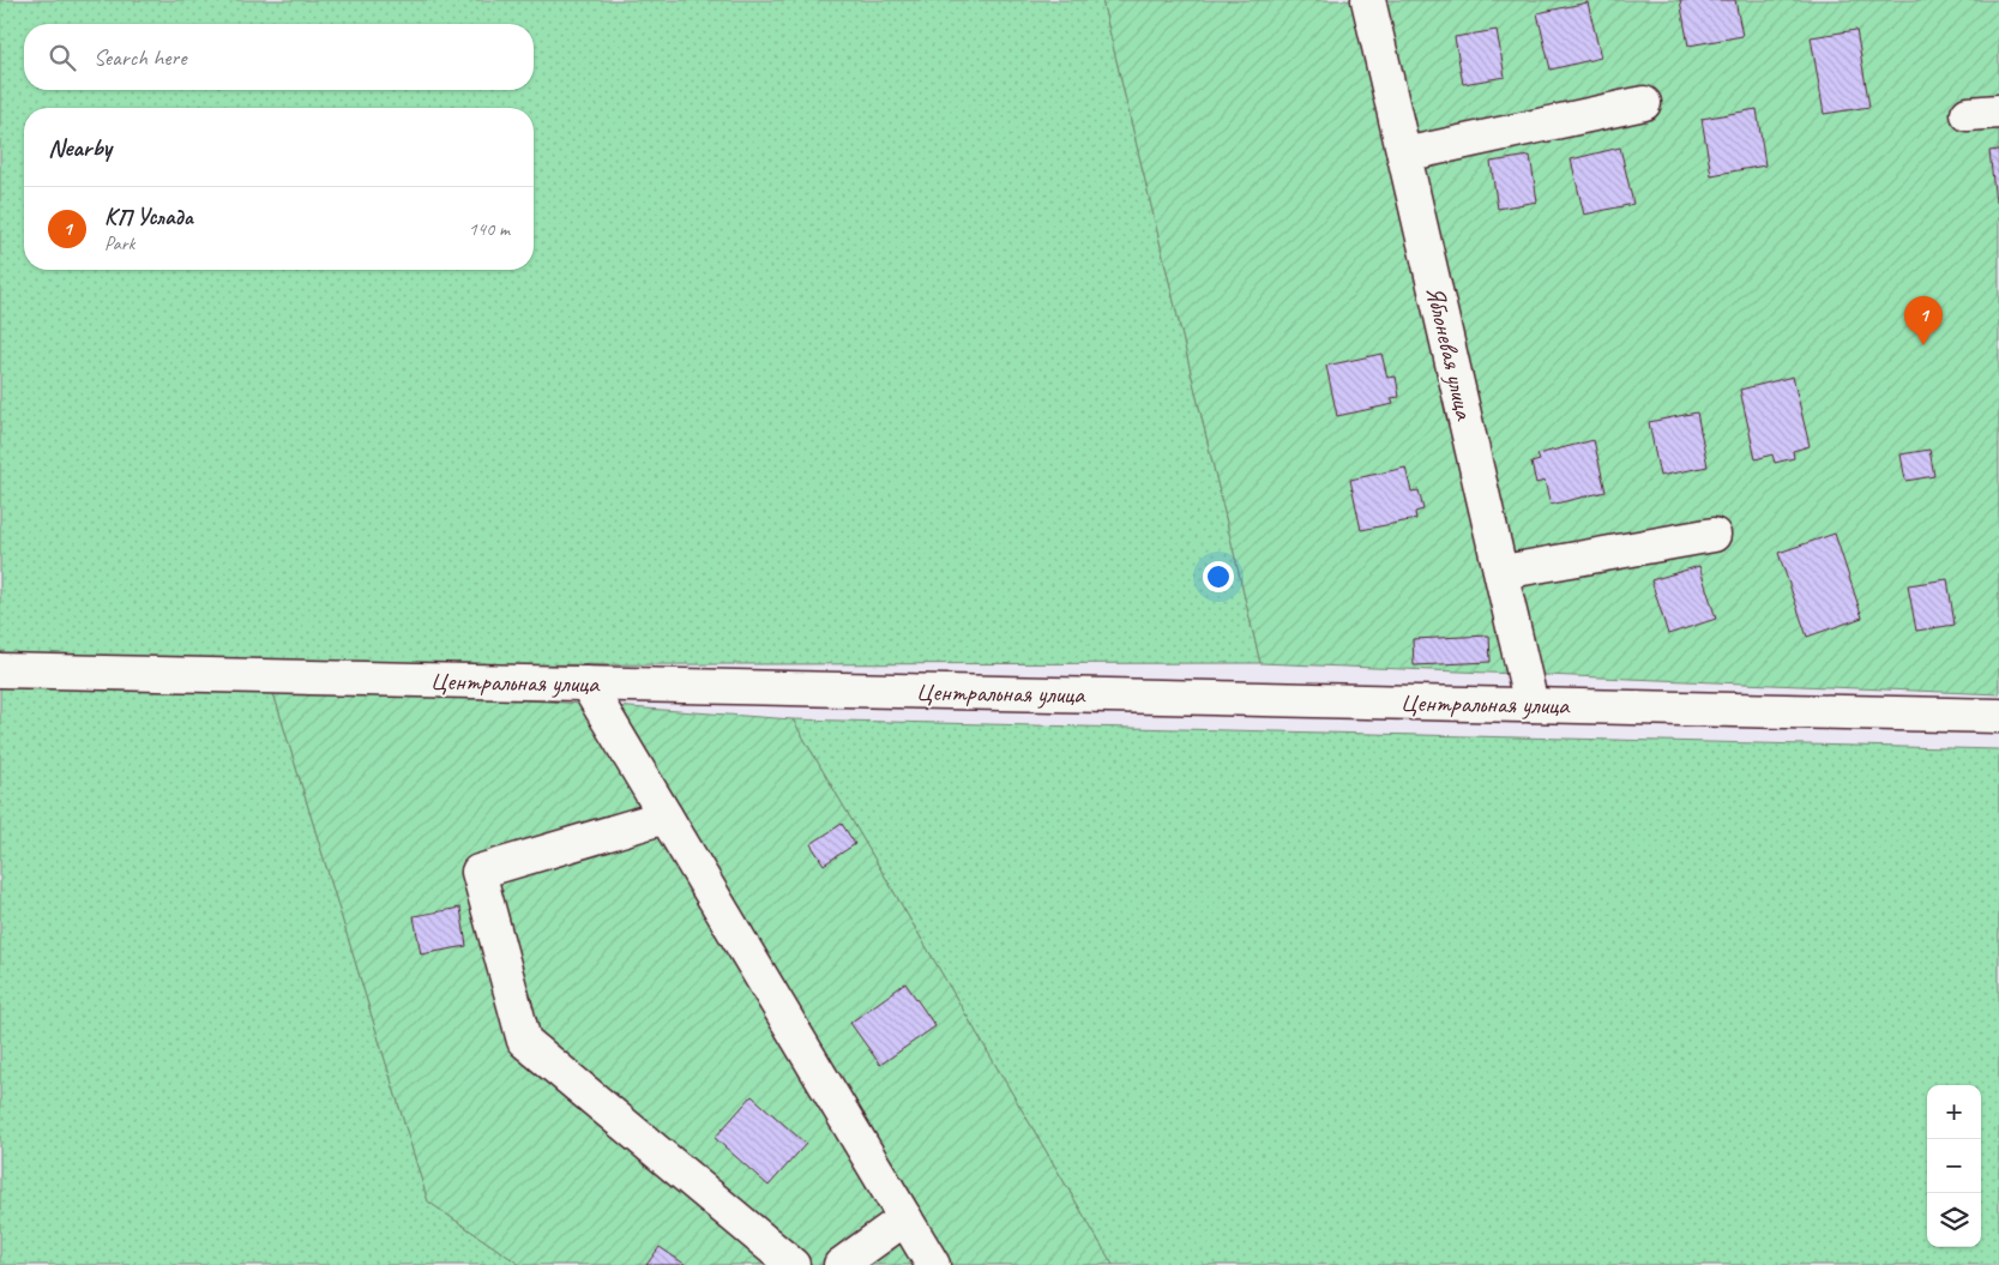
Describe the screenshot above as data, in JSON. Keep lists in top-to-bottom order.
{
  "streets": {
    "street": ["Яблоневая улица", "Центральная улица"]
  },
  "crossings": [
    ["Яблоневая улица", "Центральная улица"]
  ],
  "page": {
    "search": "Search here",
    "heading": "Nearby",
    "list": [
      {
        "mark": "1",
        "name": "КП Услада",
        "note": "Park",
        "value": "140 m"
      }
    ],
    "pins": "1",
    "map_buttons": ["+", "−"]
  }
}
